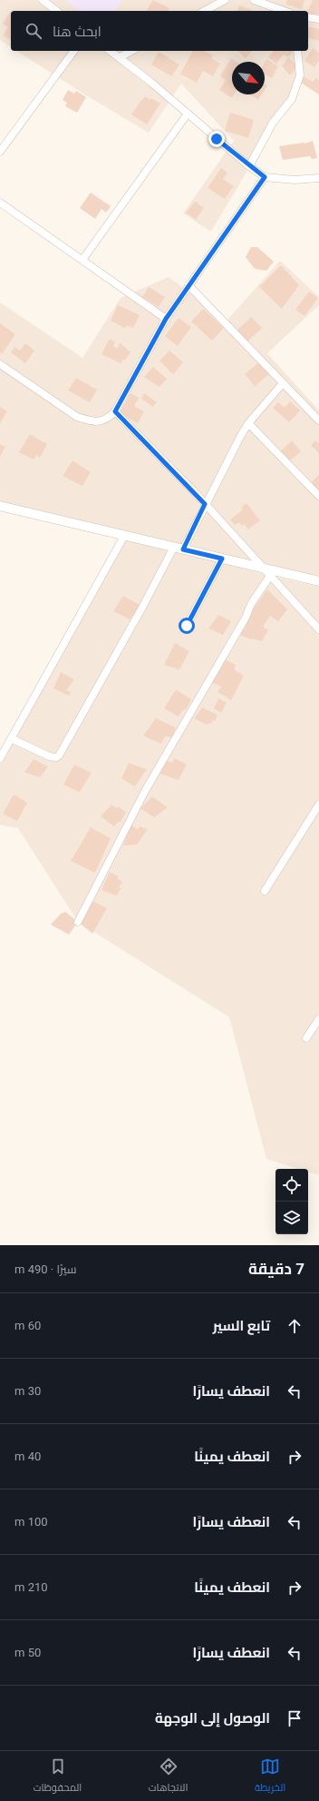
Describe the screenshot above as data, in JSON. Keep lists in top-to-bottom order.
{
  "north": "bottom right",
  "page": {
    "search": "ابحث هنا",
    "heading": ["7 دقيقة", "سيرًا · 490 m"],
    "list": [
      ["تابع السير", "60 m"],
      ["انعطف يسارًا", "30 m"],
      ["انعطف يمينًا", "40 m"],
      ["انعطف يسارًا", "100 m"],
      ["انعطف يمينًا", "210 m"],
      ["انعطف يسارًا", "50 m"],
      "الوصول إلى الوجهة"
    ],
    "nav": ["الخريطة", "الاتجاهات", "المحفوظات"]
  }
}
